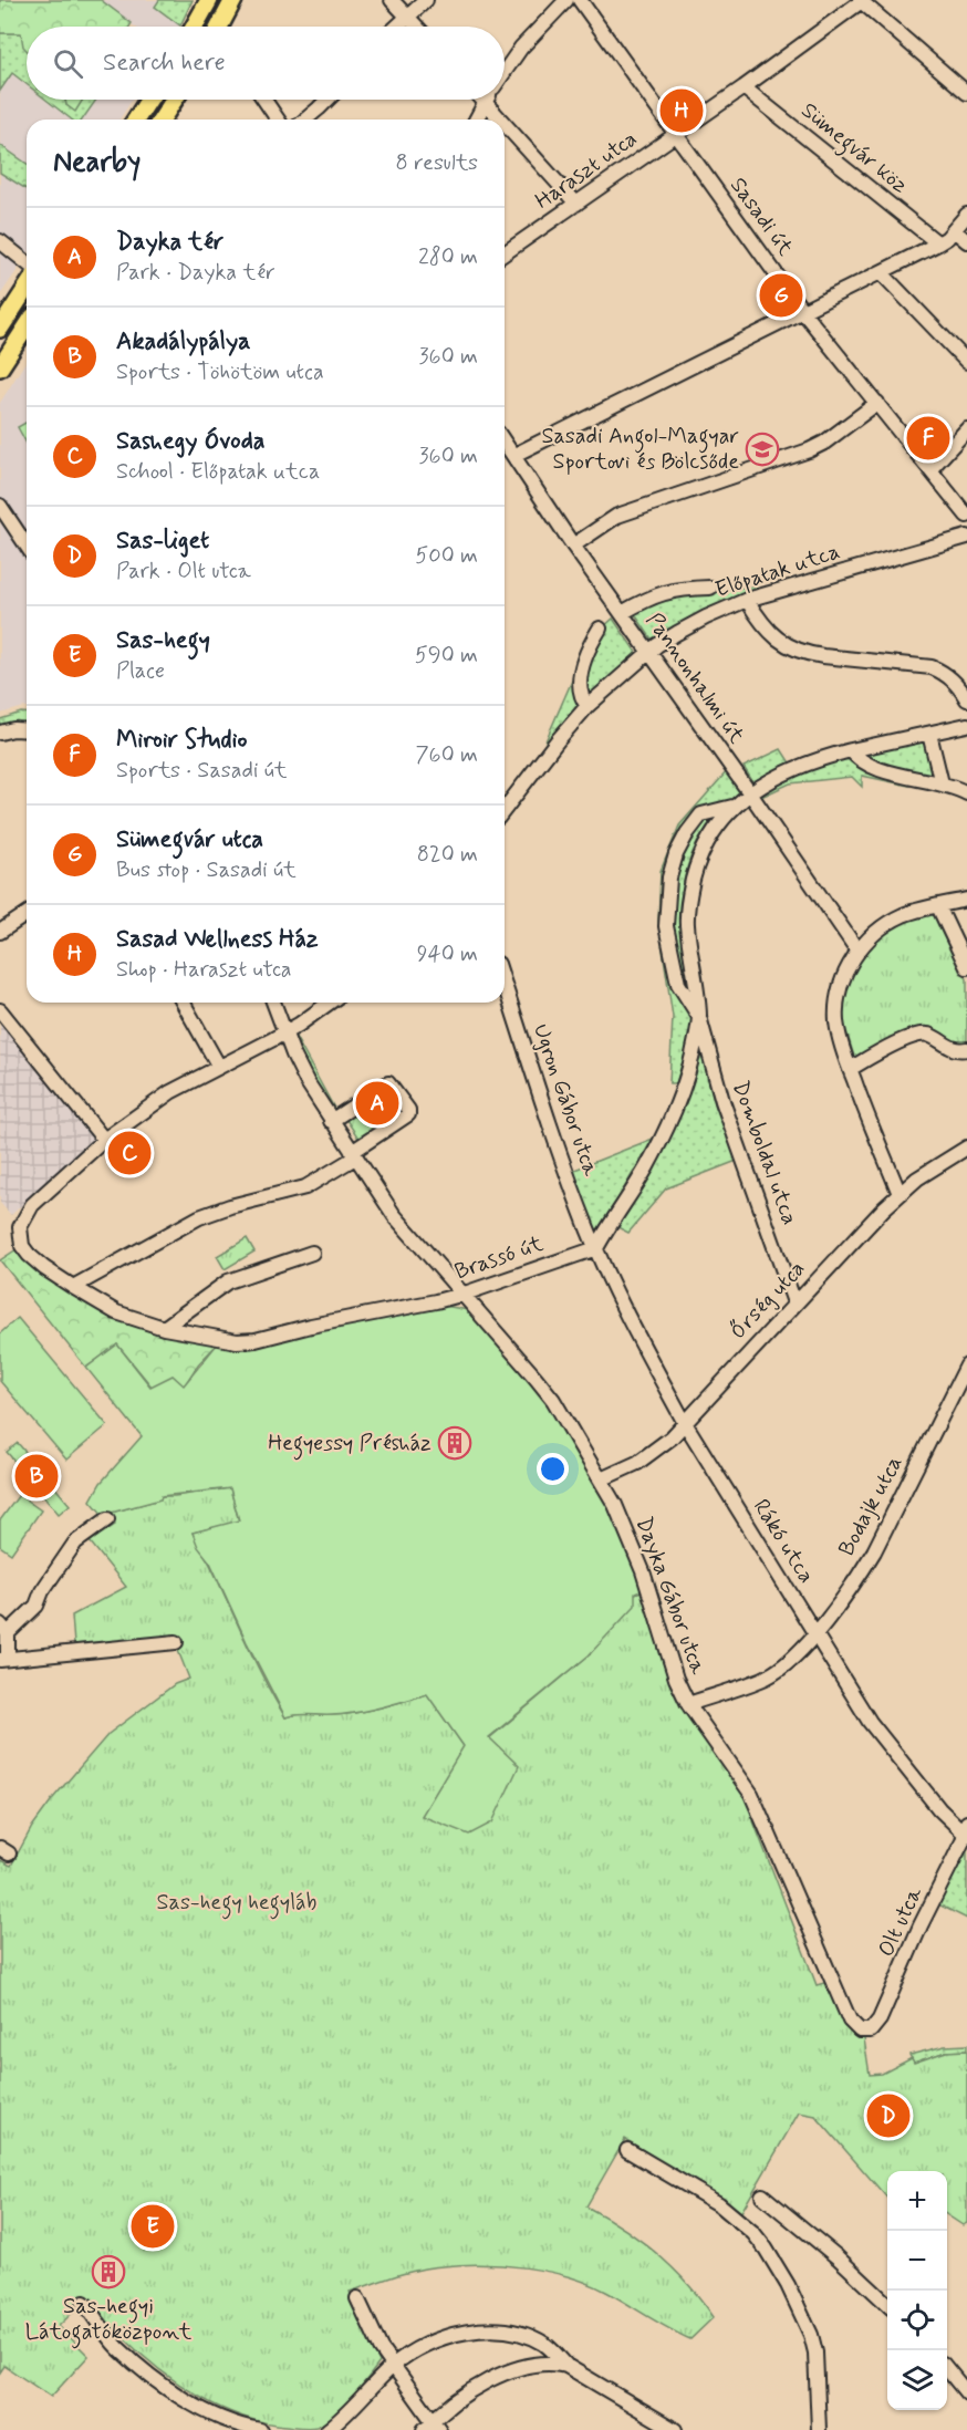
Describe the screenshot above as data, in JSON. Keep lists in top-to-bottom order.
{
  "streets": {
    "street": [
      "Sümegvár köz",
      "Haraszt utca",
      "Sasadi út",
      "Előpatak utca",
      "Pannonhalmi út",
      "Ugron Gábor utca",
      "Domboldal utca",
      "Brassó út",
      "Őrség utca",
      "Bodajk utca",
      "Rákó utca",
      "Dayka Gábor utca",
      "Olt utca"
    ]
  },
  "crossings": [
    ["Sümegvár köz", "Haraszt utca"],
    ["Haraszt utca", "Sasadi út"],
    ["Előpatak utca", "Pannonhalmi út"],
    ["Ugron Gábor utca", "Brassó út"],
    ["Ugron Gábor utca", "Rákó utca"],
    ["Domboldal utca", "Őrség utca"],
    ["Brassó út", "Rákó utca"],
    ["Brassó út", "Dayka Gábor utca"],
    ["Őrség utca", "Rákó utca"],
    ["Őrség utca", "Dayka Gábor utca"],
    ["Bodajk utca", "Rákó utca"],
    ["Bodajk utca", "Dayka Gábor utca"],
    ["Rákó utca", "Olt utca"],
    ["Dayka Gábor utca", "Olt utca"]
  ],
  "parks": ["Sas-hegy hegyláb"],
  "places": {
    "school or university": ["Sasadi Angol-Magyar Sportovi és Bölcsőde"],
    "building": ["Hegyessy Présház", "Sas-hegyi Látogatóközpont"]
  },
  "page": {
    "search": "Search here",
    "pins": [
      "H",
      "G",
      "F",
      "A",
      "C",
      "B",
      "D",
      "E"
    ],
    "heading": ["Nearby", "8 results"],
    "list": [
      {
        "mark": "A",
        "name": "Dayka tér",
        "note": "Park · Dayka tér",
        "value": "280 m"
      },
      {
        "mark": "B",
        "name": "Akadálypálya",
        "note": "Sports · Töhötöm utca",
        "value": "360 m"
      },
      {
        "mark": "C",
        "name": "Sashegy Óvoda",
        "note": "School · Előpatak utca",
        "value": "360 m"
      },
      {
        "mark": "D",
        "name": "Sas-liget",
        "note": "Park · Olt utca",
        "value": "500 m"
      },
      {
        "mark": "E",
        "name": "Sas-hegy",
        "note": "Place",
        "value": "590 m"
      },
      {
        "mark": "F",
        "name": "Miroir Studio",
        "note": "Sports · Sasadi út",
        "value": "760 m"
      },
      {
        "mark": "G",
        "name": "Sümegvár utca",
        "note": "Bus stop · Sasadi út",
        "value": "820 m"
      },
      {
        "mark": "H",
        "name": "Sasad Wellness Ház",
        "note": "Shop · Haraszt utca",
        "value": "940 m"
      }
    ],
    "map_buttons": ["+", "−"]
  }
}
